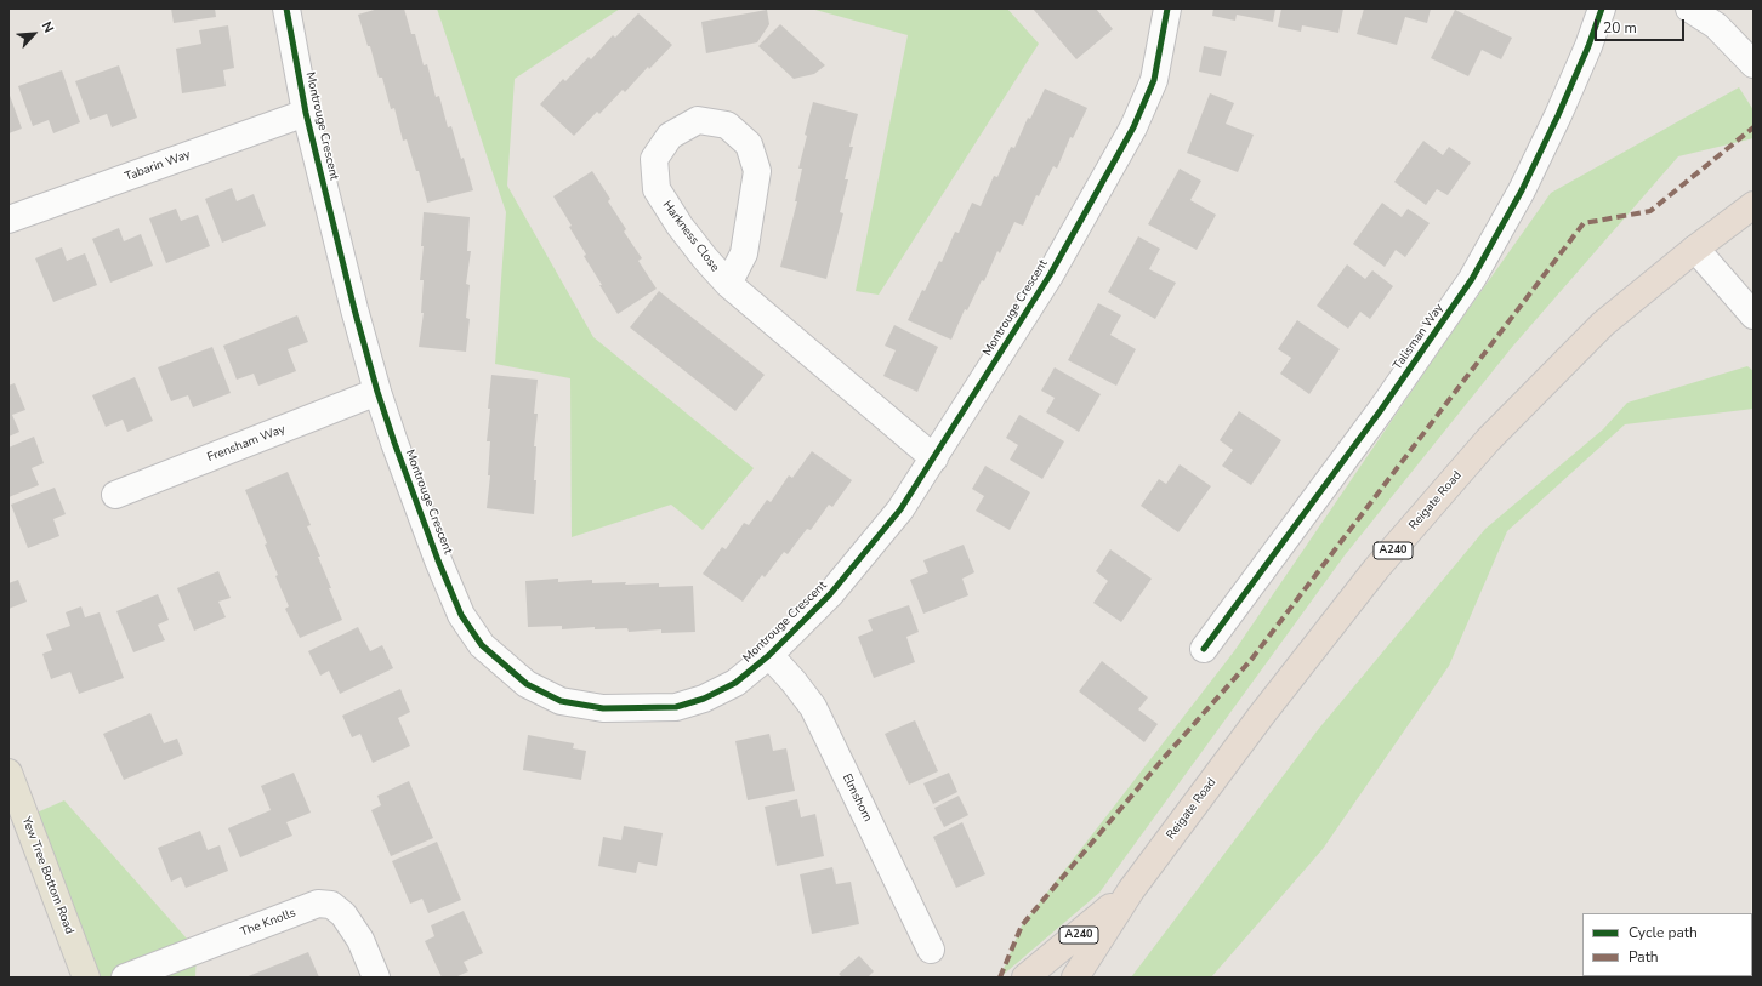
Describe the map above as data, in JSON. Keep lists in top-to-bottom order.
{
  "streets": {
    "highway": ["Reigate Road", "A240"],
    "main road": ["Yew Tree Bottom Road"],
    "street": [
      "Montrouge Crescent",
      "Tabarin Way",
      "Harkness Close",
      "Talisman Way",
      "Frensham Way",
      "Elmshorn",
      "The Knolls"
    ]
  },
  "crossings": [
    ["Montrouge Crescent", "Tabarin Way"],
    ["Montrouge Crescent", "Harkness Close"],
    ["Montrouge Crescent", "Frensham Way"],
    ["Montrouge Crescent", "Elmshorn"]
  ],
  "legend": ["Cycle path", "Path"],
  "scale_bar": "20 m",
  "north": "top right"
}
